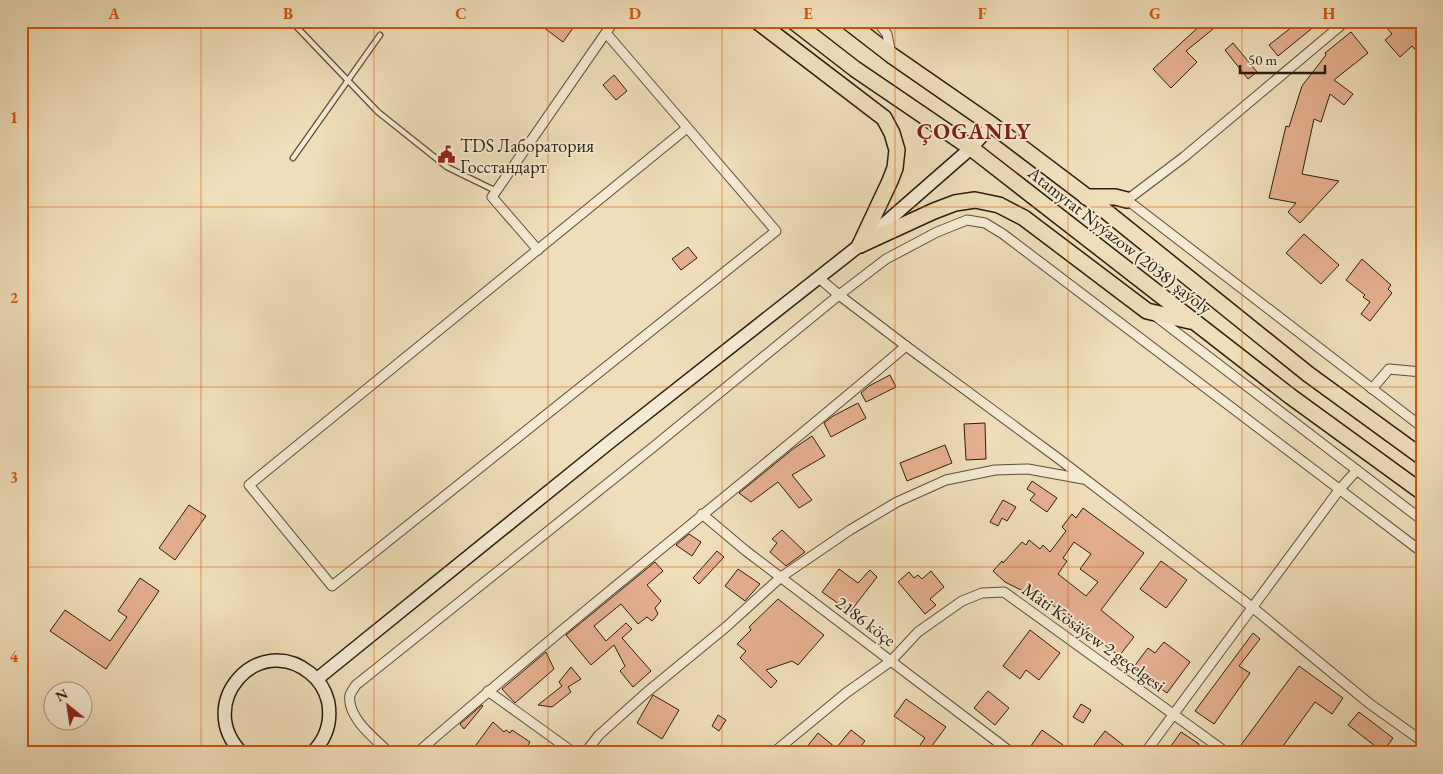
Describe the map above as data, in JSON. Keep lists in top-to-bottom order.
{
  "streets": {
    "main road": ["Atamyrat Nyýazow (2038) şaýoly"],
    "street": ["2186 köçe", "Mäti Kösäýew 2 geçelgesi"]
  },
  "crossings": [
    ["2186 köçe", "Mäti Kösäýew 2 geçelgesi"]
  ],
  "districts": ["ÇOGANLY"],
  "places": {
    "public building": ["TDS Лаборатория Госстандарт"]
  },
  "scale_bar": "50 m",
  "north": "top left",
  "grid": {
    "columns": [
      "A",
      "B",
      "C",
      "D",
      "E",
      "F",
      "G",
      "H"
    ],
    "rows": [
      "1",
      "2",
      "3",
      "4"
    ]
  }
}
